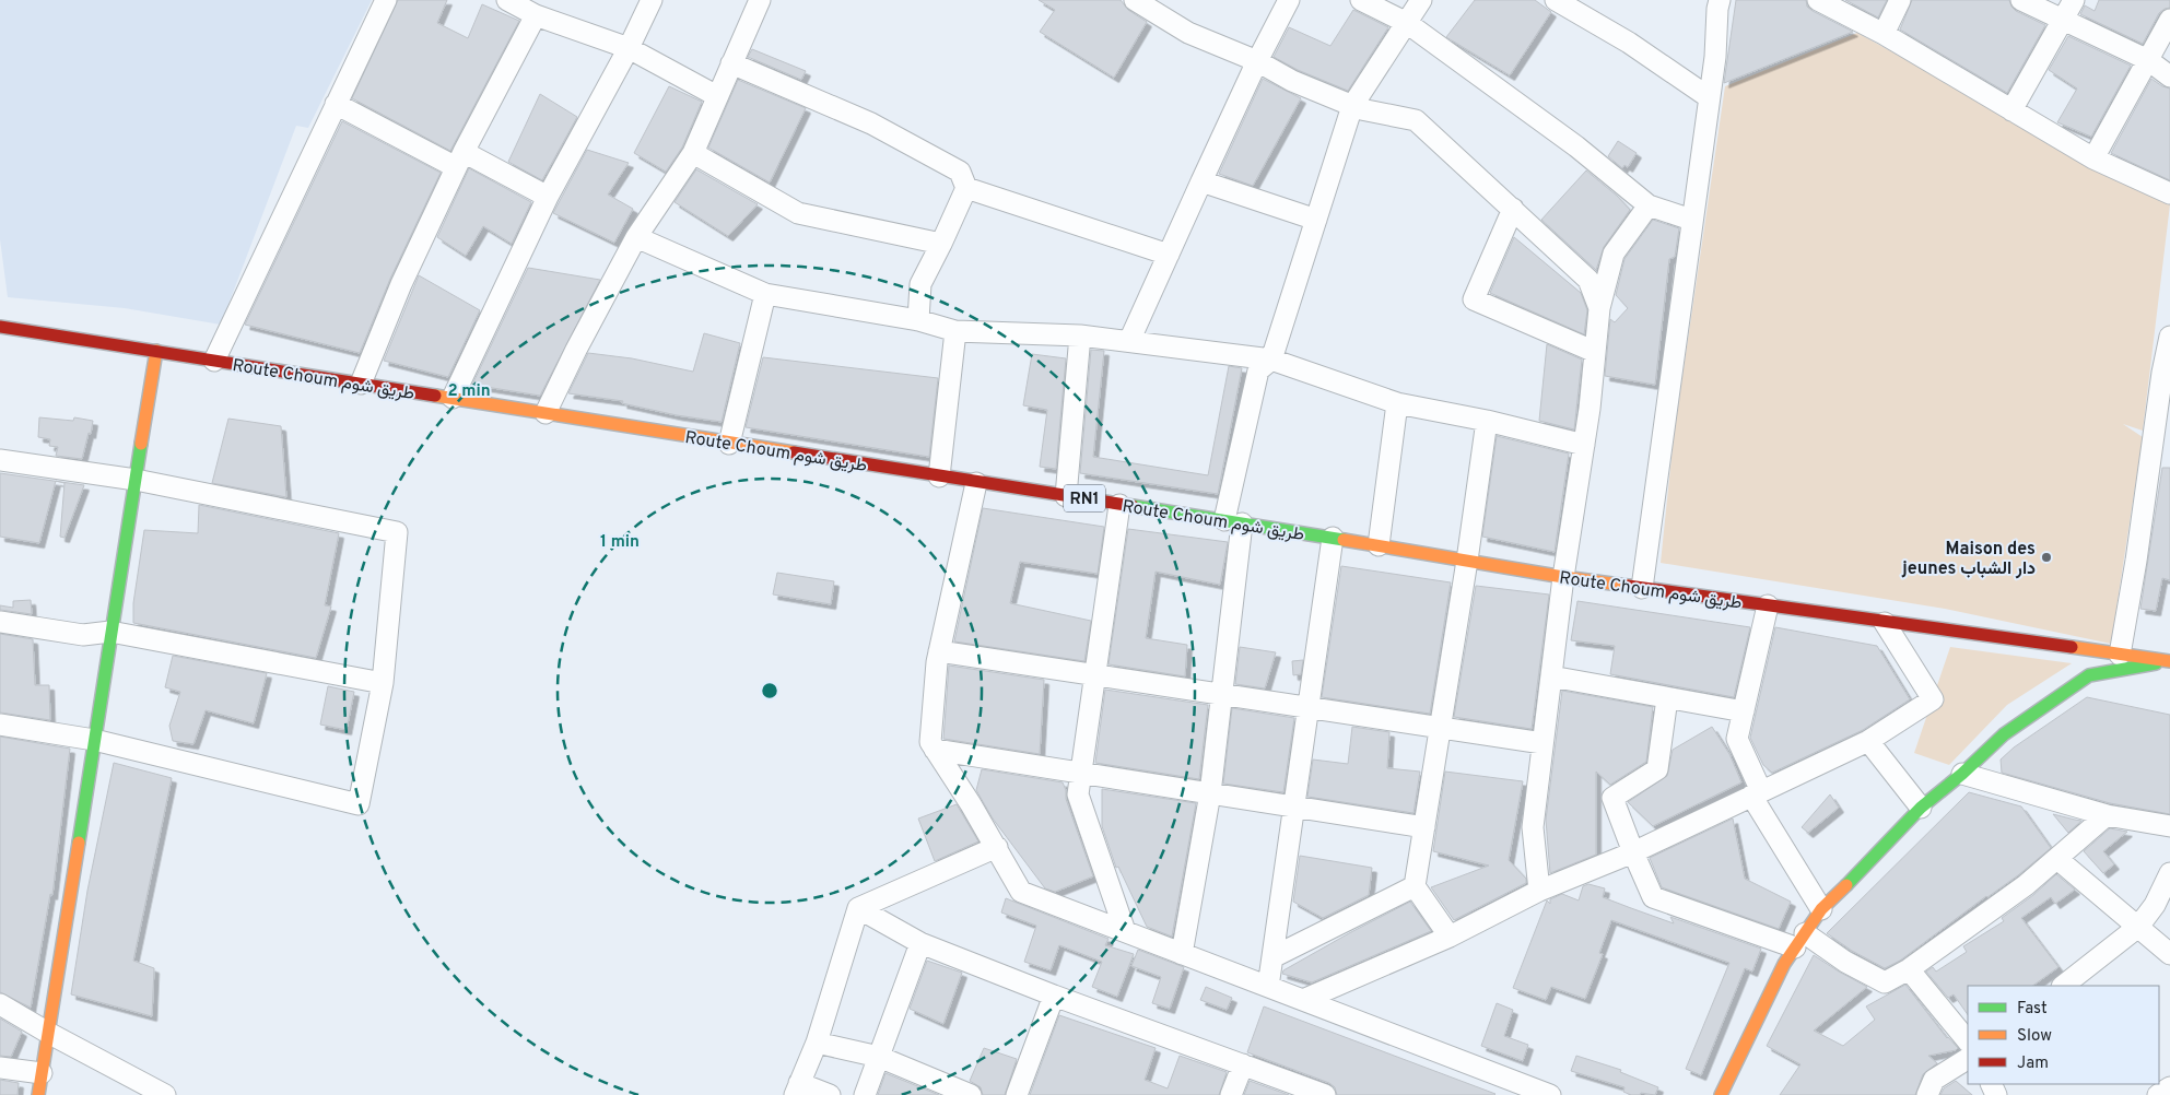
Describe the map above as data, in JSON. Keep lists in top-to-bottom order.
{
  "streets": {
    "main road": ["Route Choum طريق شوم", "RN1"]
  },
  "places": ["Maison des jeunes دار الشباب"],
  "legend": ["Fast", "Slow", "Jam"],
  "rings": ["2 min", "1 min"]
}
